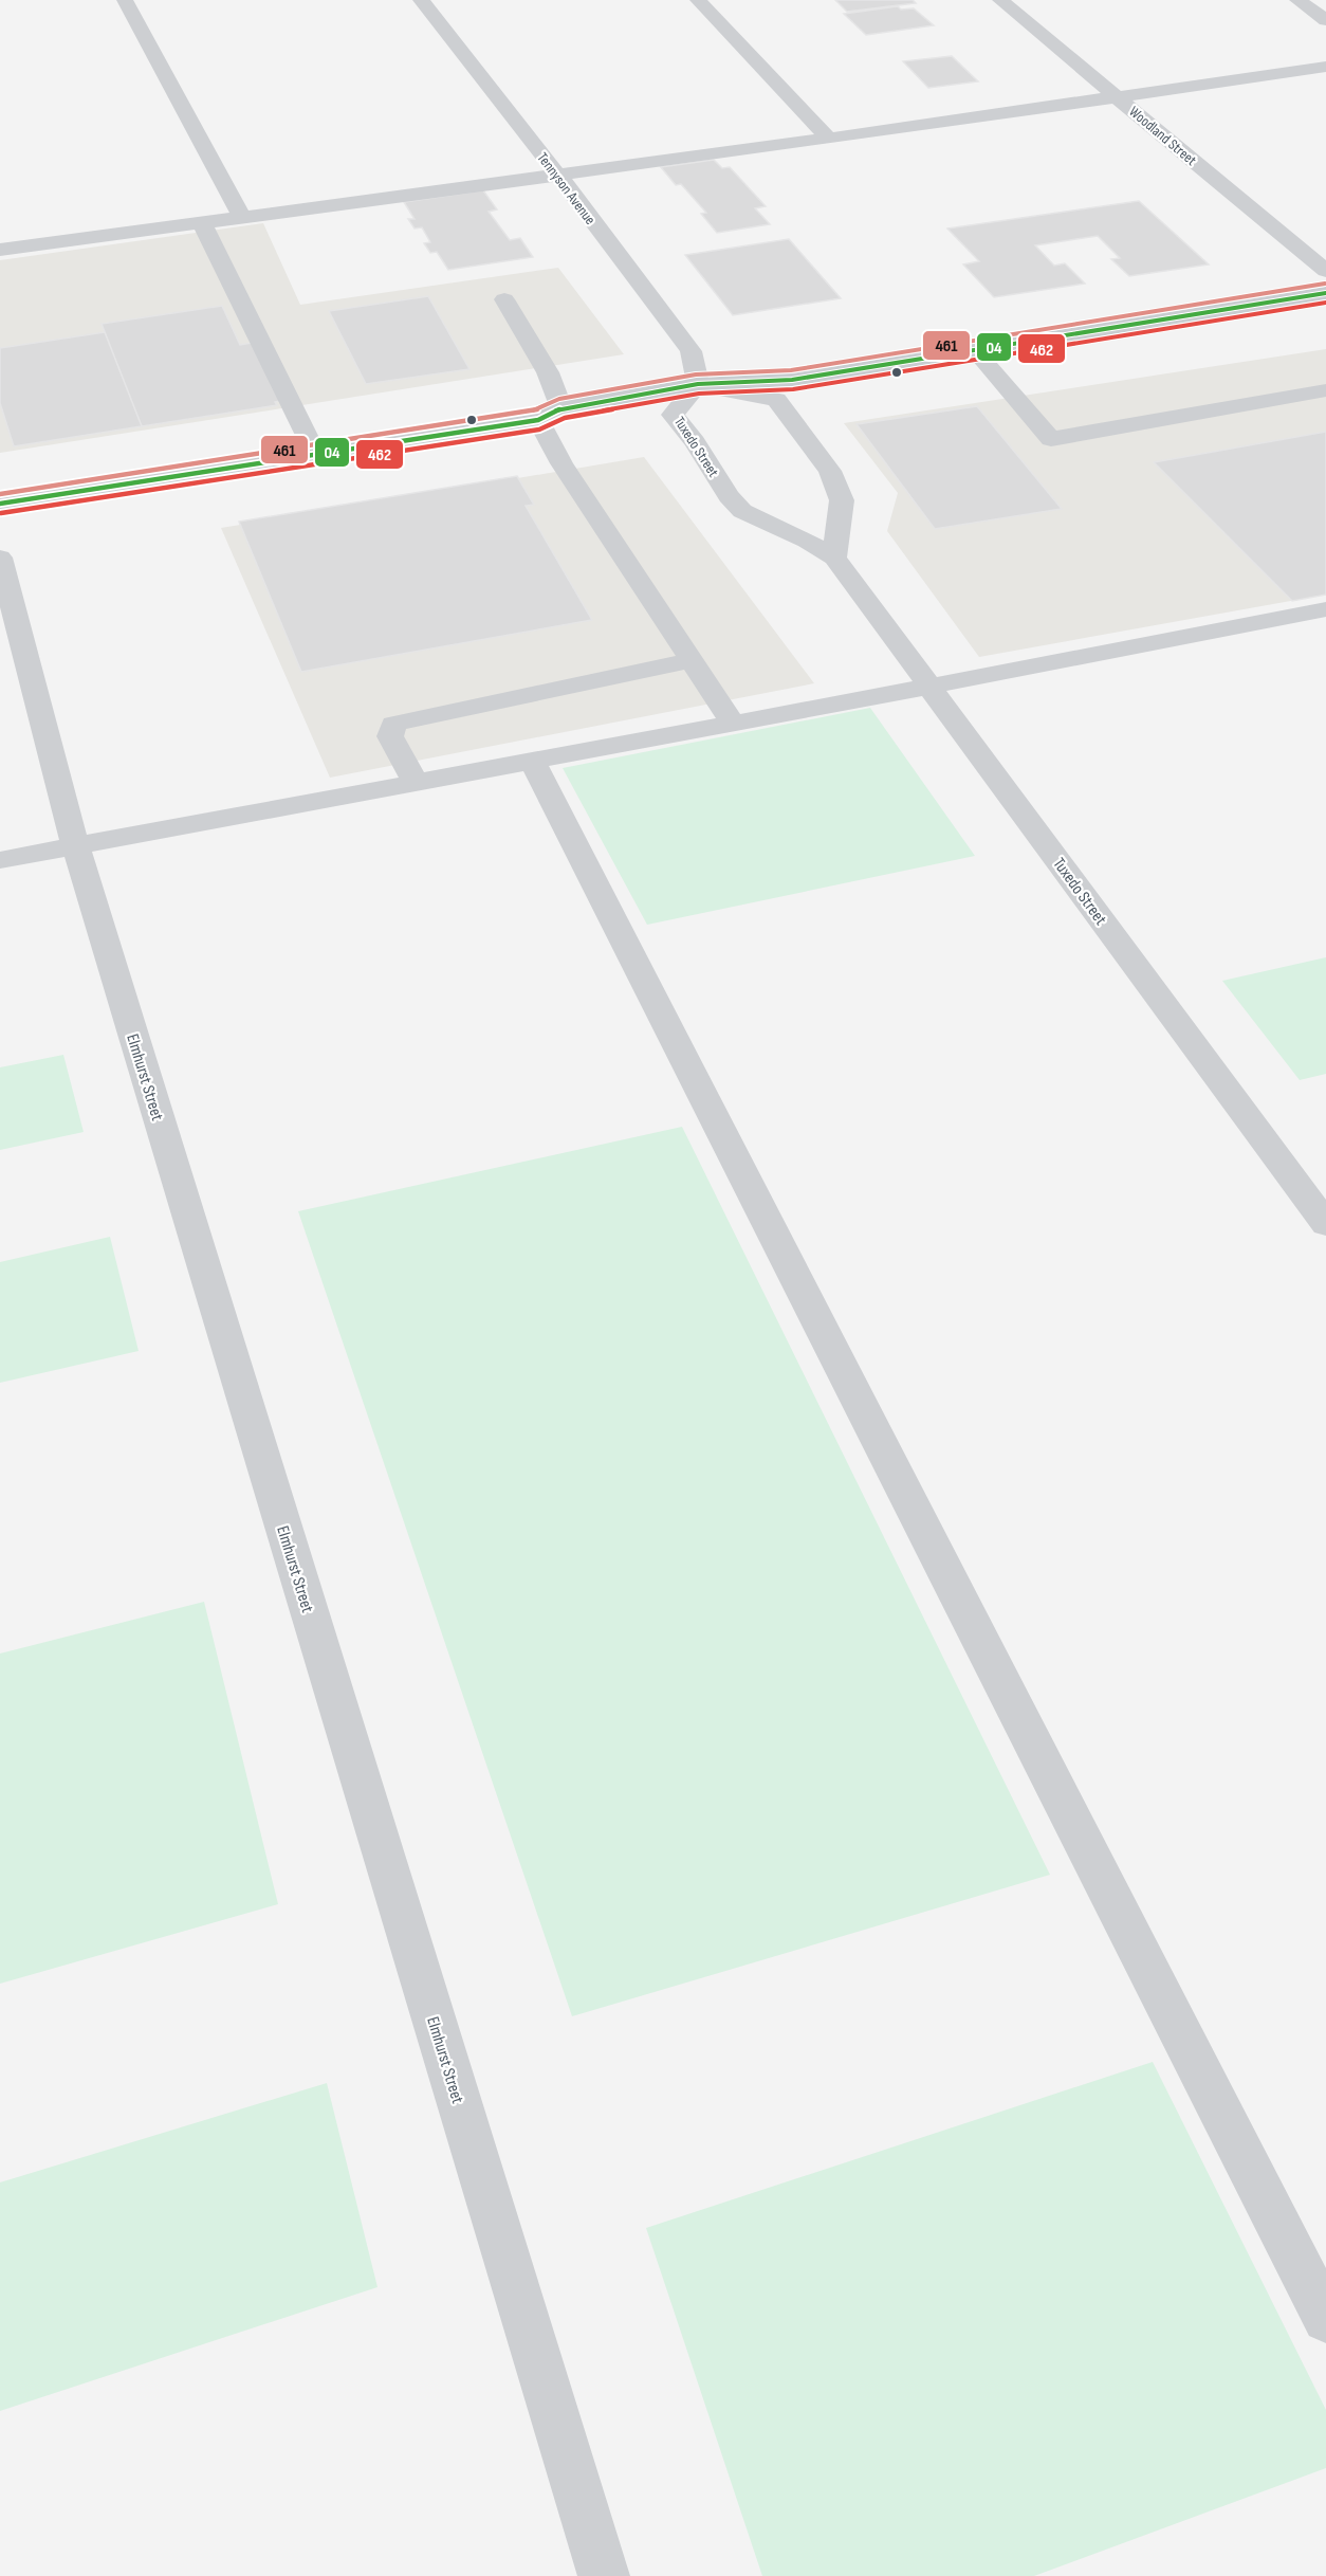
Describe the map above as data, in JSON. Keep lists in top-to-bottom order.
{
  "streets": {
    "street": [
      "Woodland Street",
      "Tennyson Avenue",
      "Tuxedo Street",
      "Elmhurst Street"
    ]
  },
  "crossings": [
    ["Tennyson Avenue", "Tuxedo Street"]
  ],
  "lines": ["transit line 461", "transit line 04", "transit line 462"]
}
